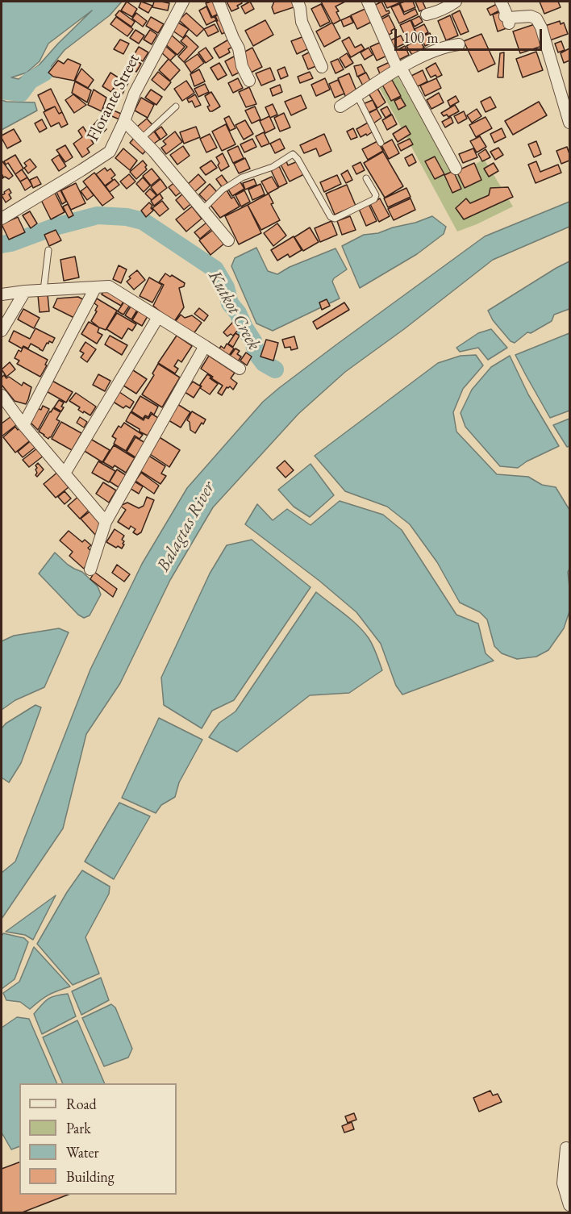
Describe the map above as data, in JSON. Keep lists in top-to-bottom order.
{
  "streets": {
    "street": ["Florante Street"]
  },
  "water": ["Kutkot Creek", "Balagtas River"],
  "legend": [
    "Road",
    "Park",
    "Water",
    "Building"
  ],
  "scale_bar": "100 m"
}
